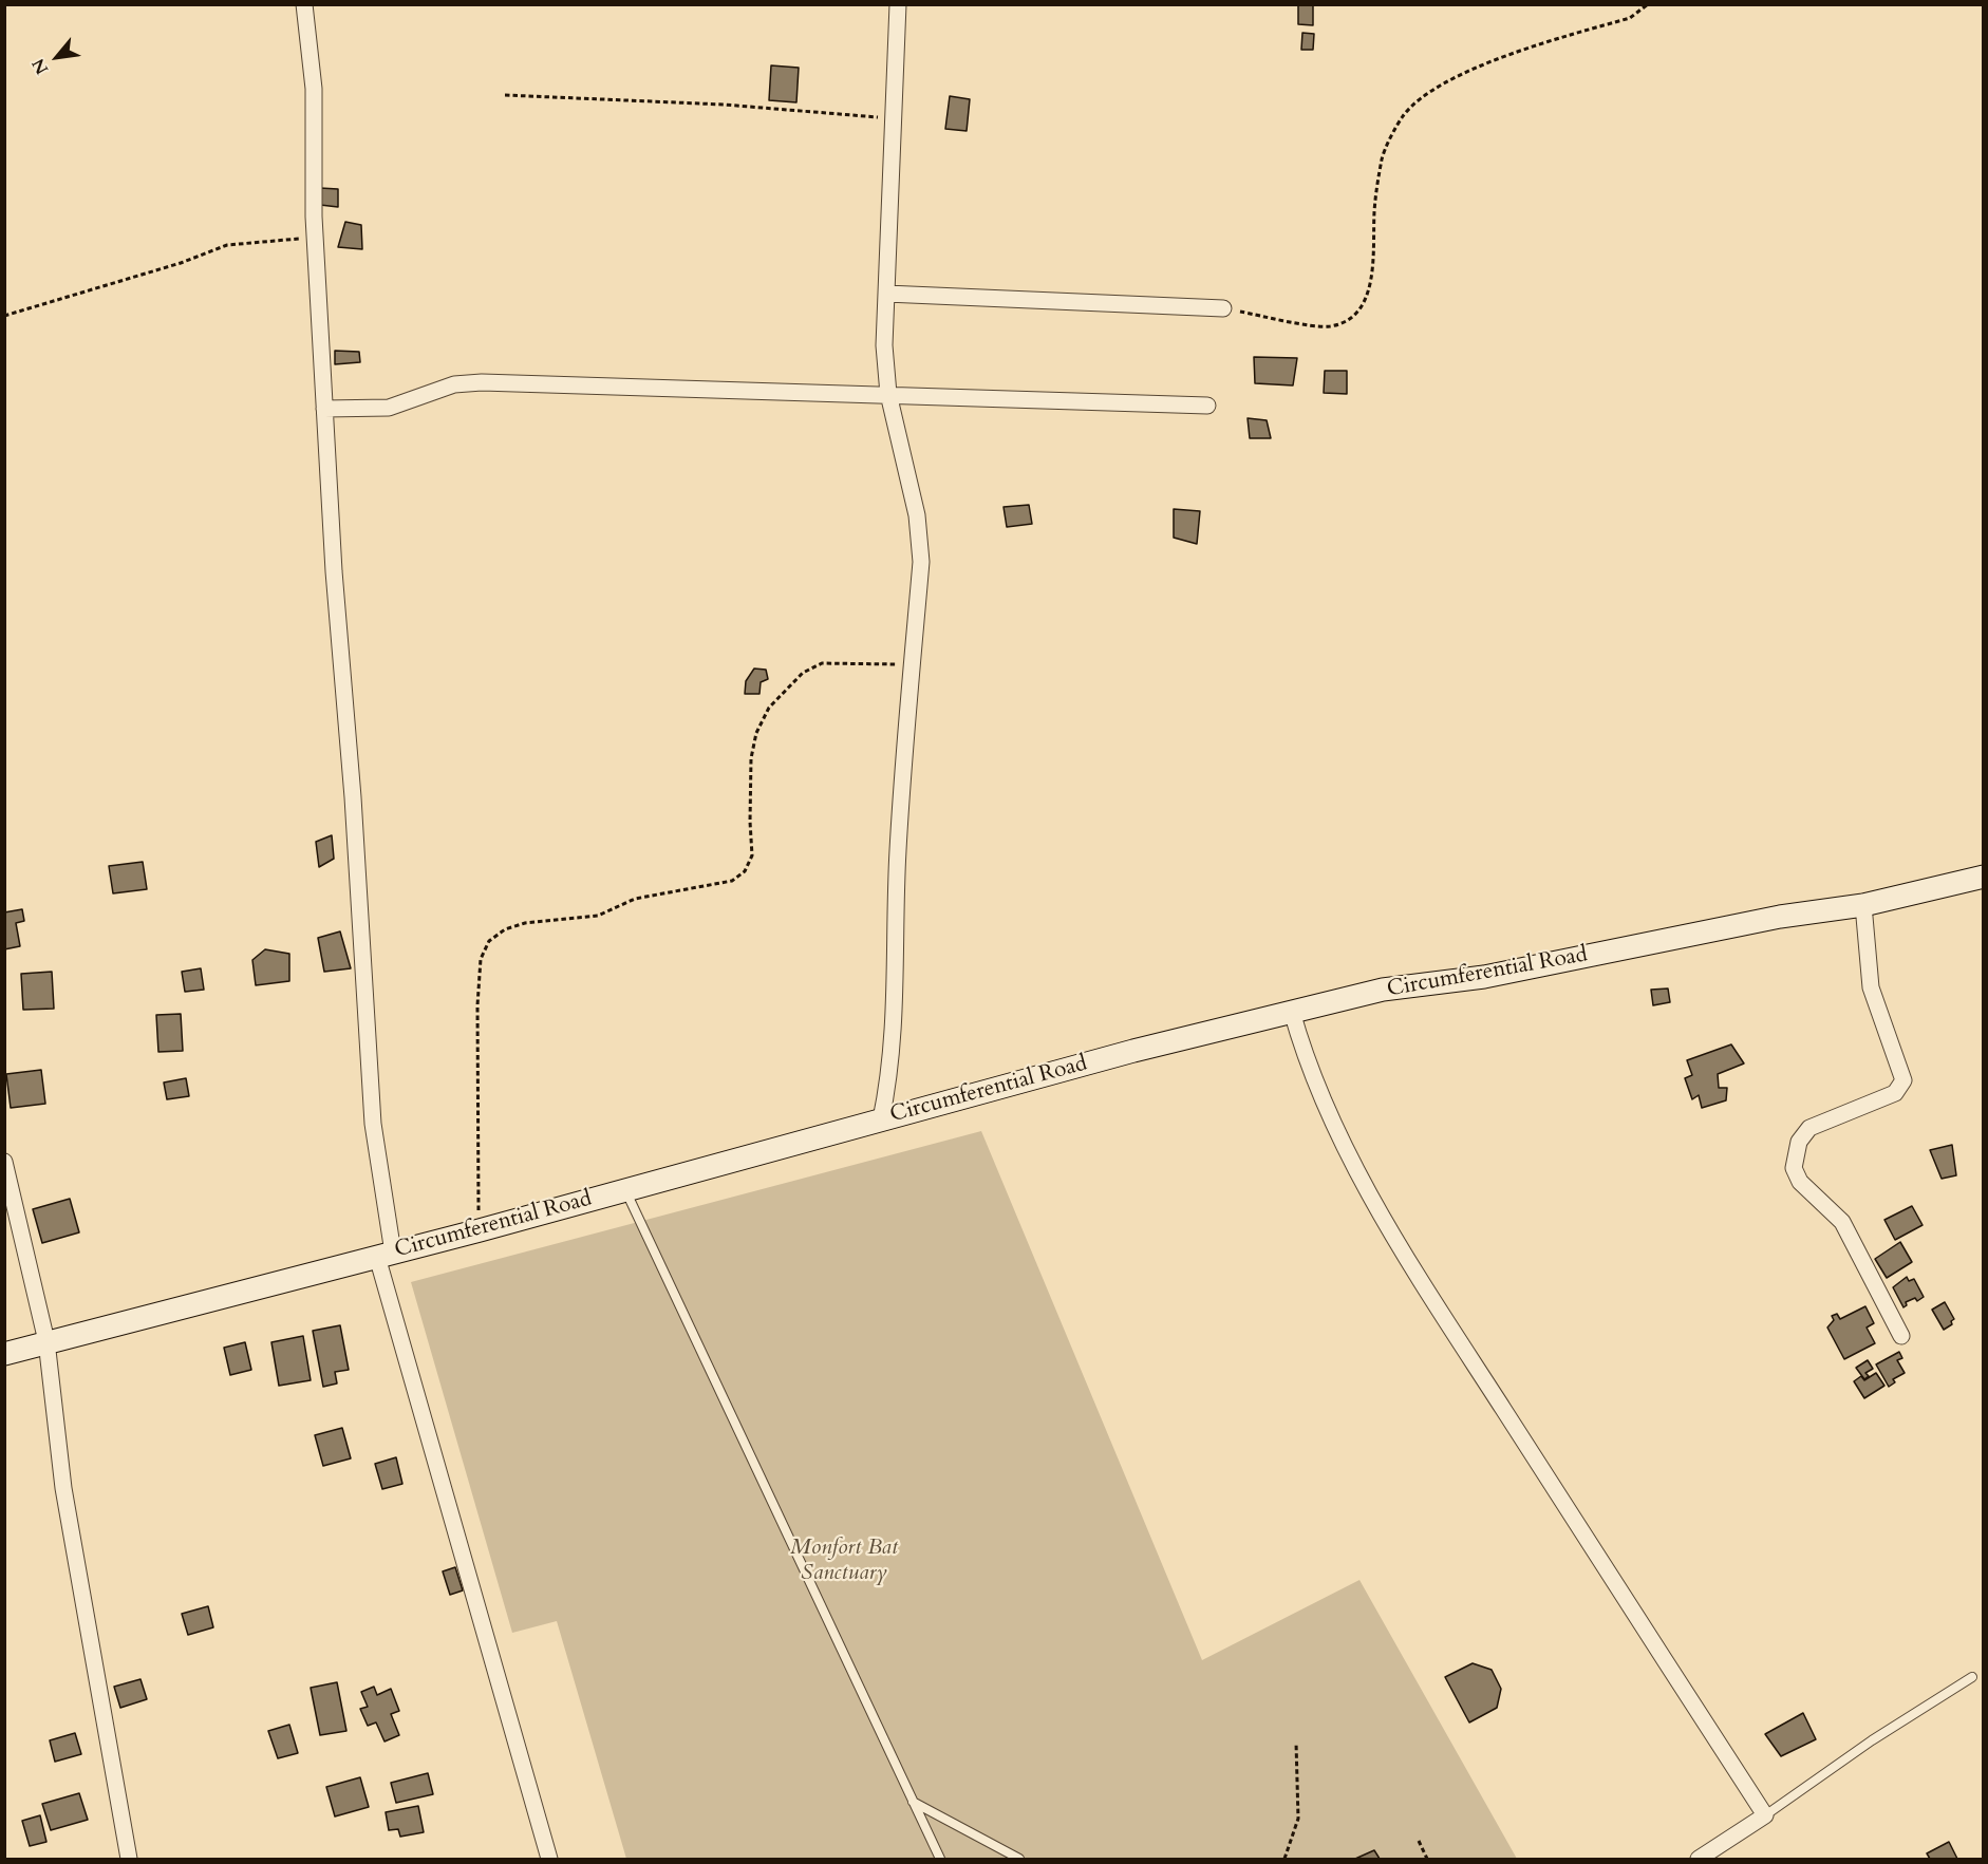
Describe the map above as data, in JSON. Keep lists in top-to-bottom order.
{
  "streets": {
    "main road": ["Circumferential Road"]
  },
  "parks": ["Monfort Bat Sanctuary"],
  "north": "bottom left"
}
